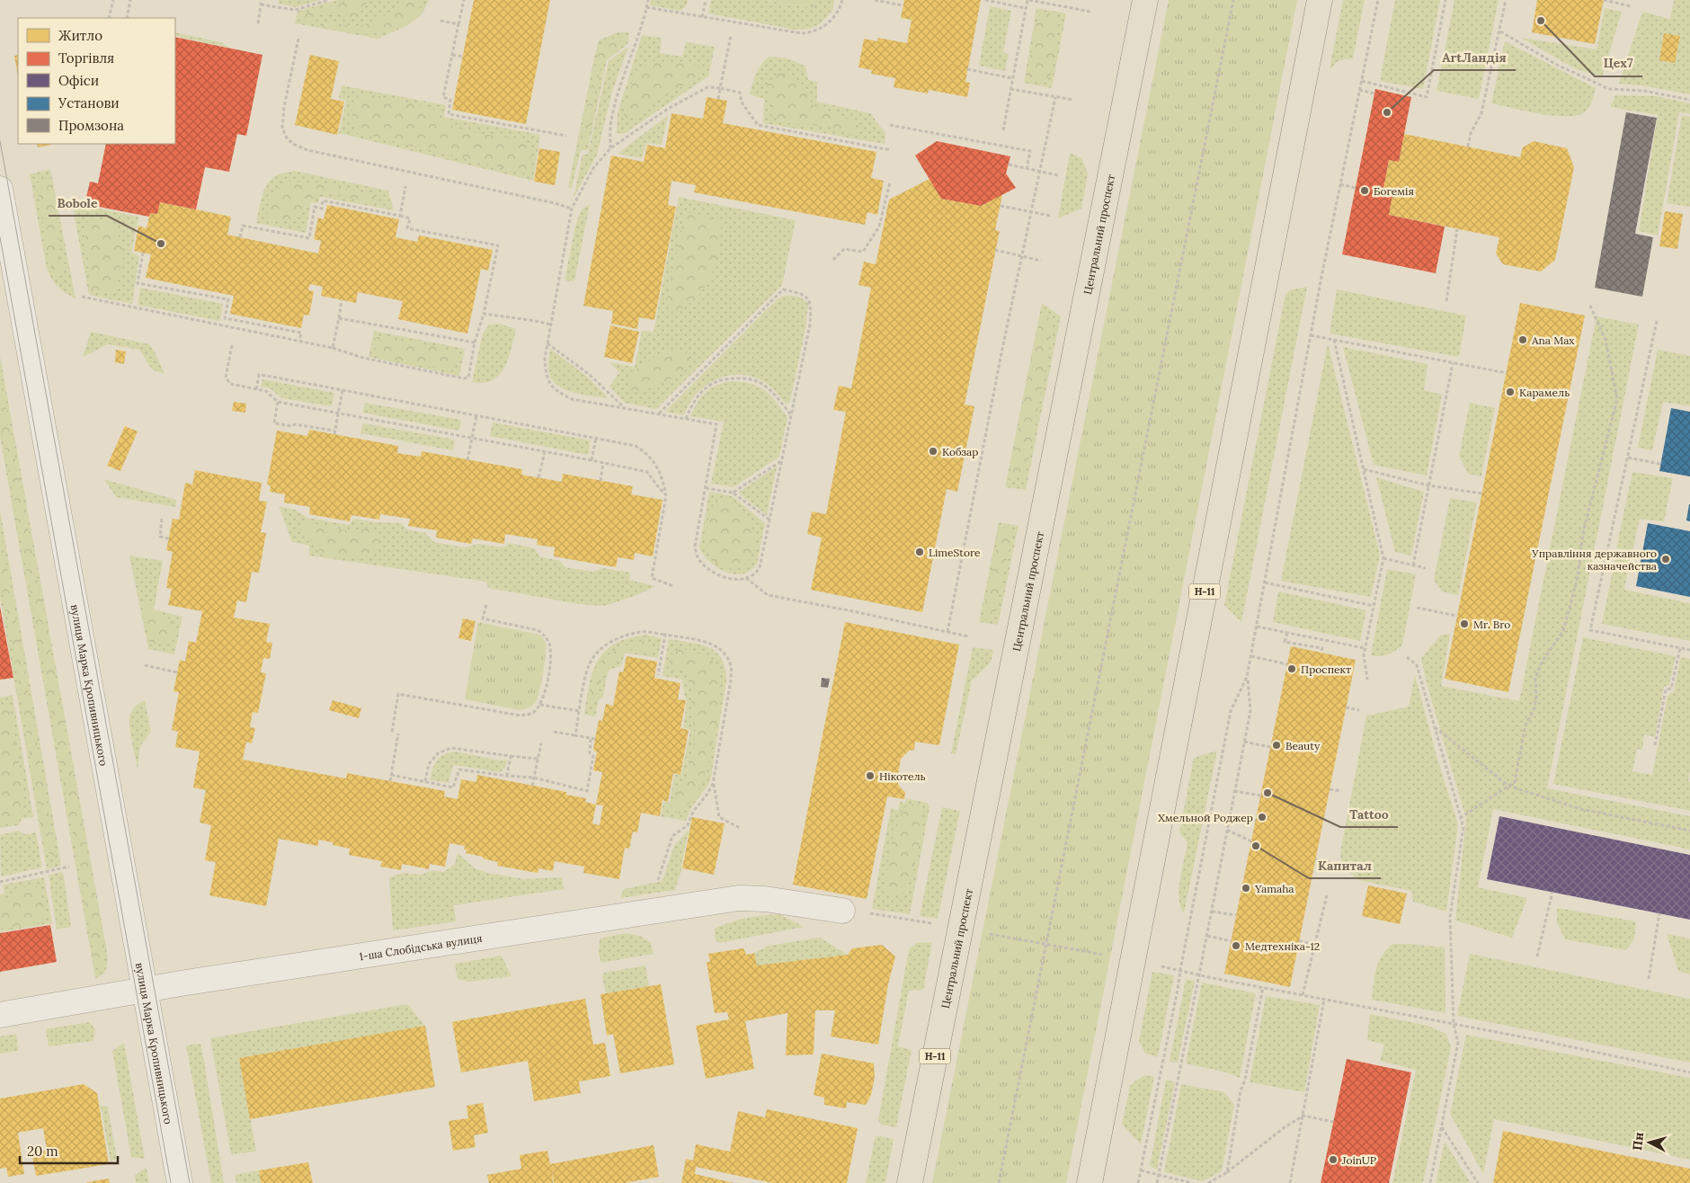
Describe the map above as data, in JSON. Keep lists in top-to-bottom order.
{
  "streets": {
    "main road": ["Центральний проспект", "Н-11"],
    "street": ["вулиця Марка Кропивницького", "1-ша Слобідська вулиця"]
  },
  "crossings": [
    ["вулиця Марка Кропивницького", "1-ша Слобідська вулиця"]
  ],
  "places": [
    "Цех7",
    "ArtЛандія",
    "Богемія",
    "Bobole",
    "Ana Max",
    "Карамель",
    "Кобзар",
    "LimeStore",
    "Управління державного казначейства",
    "Mr. Bro",
    "Проспект",
    "Beauty",
    "Нікотель",
    "Tattoo",
    "Хмельной Роджер",
    "Капитал",
    "Yamaha",
    "Медтехніка-12",
    "JoinUP"
  ],
  "legend": [
    "Житло",
    "Торгівля",
    "Офіси",
    "Установи",
    "Промзона"
  ],
  "scale_bar": "20 m",
  "north": "left"
}
